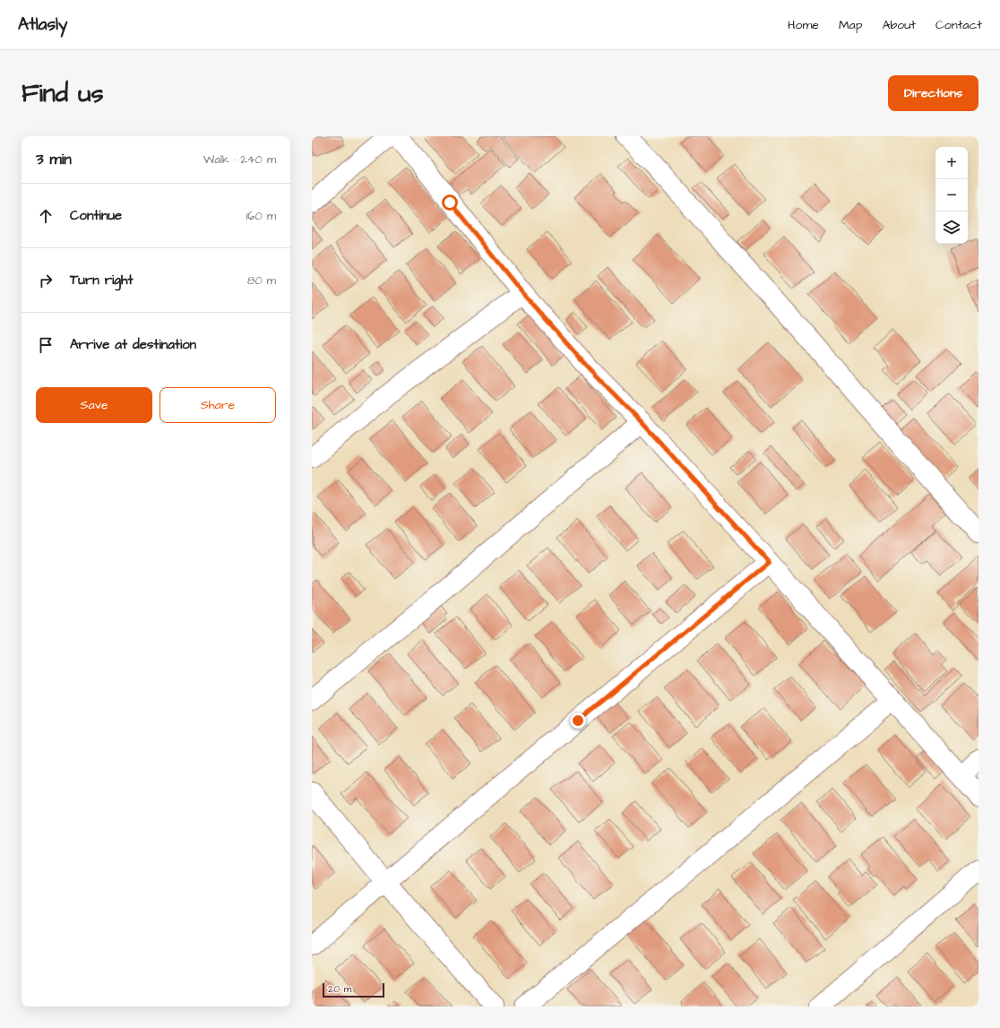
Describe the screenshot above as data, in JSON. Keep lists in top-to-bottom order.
{
  "scale_bar": "20 m",
  "page": {
    "header": "Atlasly",
    "nav": [
      "Home",
      "Map",
      "About",
      "Contact"
    ],
    "buttons": [
      "Directions",
      ["Save", "Share"]
    ],
    "title": "Find us",
    "heading": ["3 min", "Walk · 240 m"],
    "map_buttons": ["+", "−"],
    "list": [
      ["Continue", "160 m"],
      ["Turn right", "80 m"],
      "Arrive at destination"
    ],
    "scale": "20 m"
  }
}
